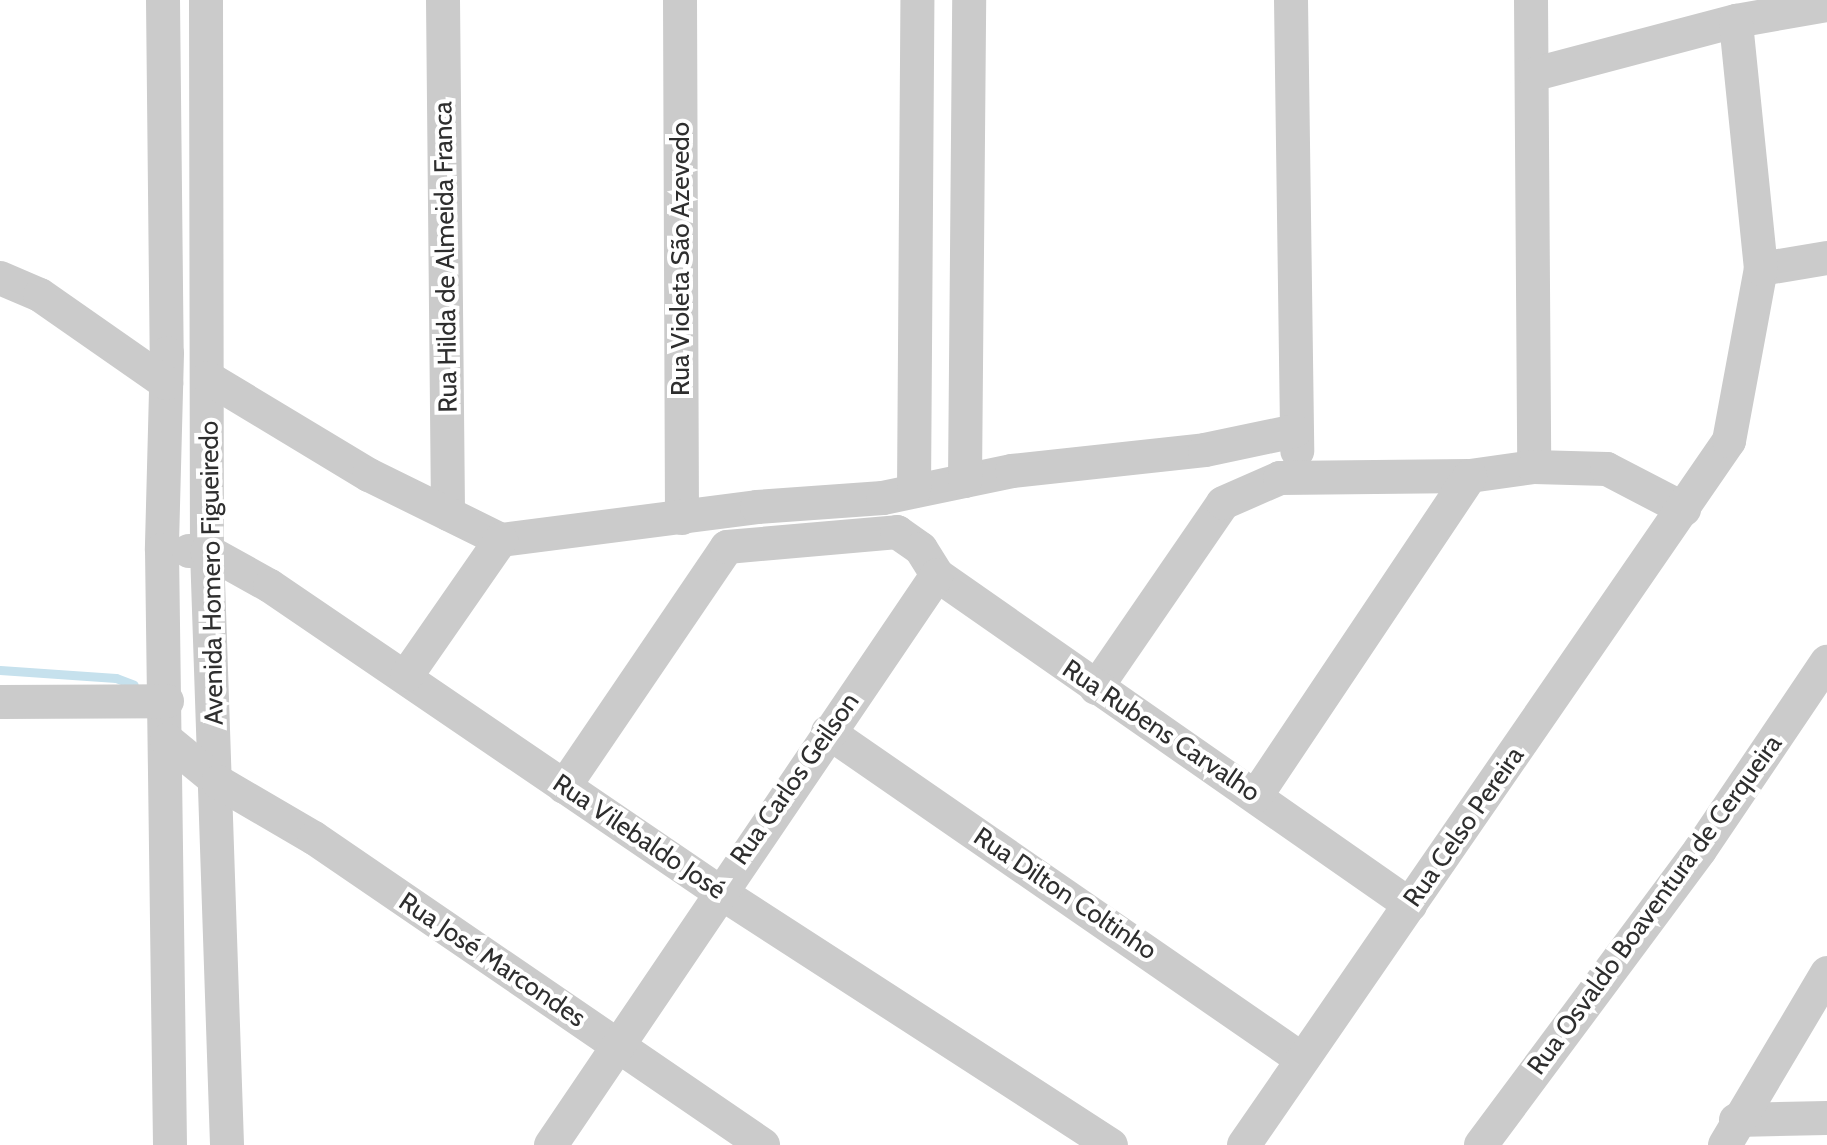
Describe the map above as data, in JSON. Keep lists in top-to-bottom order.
{
  "streets": {
    "street": [
      "Rua Hilda de Almeida Franca",
      "Rua Violeta São Azevedo",
      "Avenida Homero Figueiredo",
      "Rua Rubens Carvalho",
      "Rua Carlos Geilson",
      "Rua Celso Pereira",
      "Rua Vilebaldo José",
      "Rua Dilton Coltinho",
      "Rua Osvaldo Boaventura de Cerqueira",
      "Rua José Marcondes"
    ]
  },
  "crossings": [
    ["Avenida Homero Figueiredo", "Rua Vilebaldo José"],
    ["Avenida Homero Figueiredo", "Rua José Marcondes"],
    ["Rua Rubens Carvalho", "Rua Carlos Geilson"],
    ["Rua Rubens Carvalho", "Rua Celso Pereira"],
    ["Rua Rubens Carvalho", "Rua Vilebaldo José"],
    ["Rua Carlos Geilson", "Rua Vilebaldo José"],
    ["Rua Carlos Geilson", "Rua Dilton Coltinho"],
    ["Rua Carlos Geilson", "Rua José Marcondes"],
    ["Rua Celso Pereira", "Rua Dilton Coltinho"]
  ]
}
